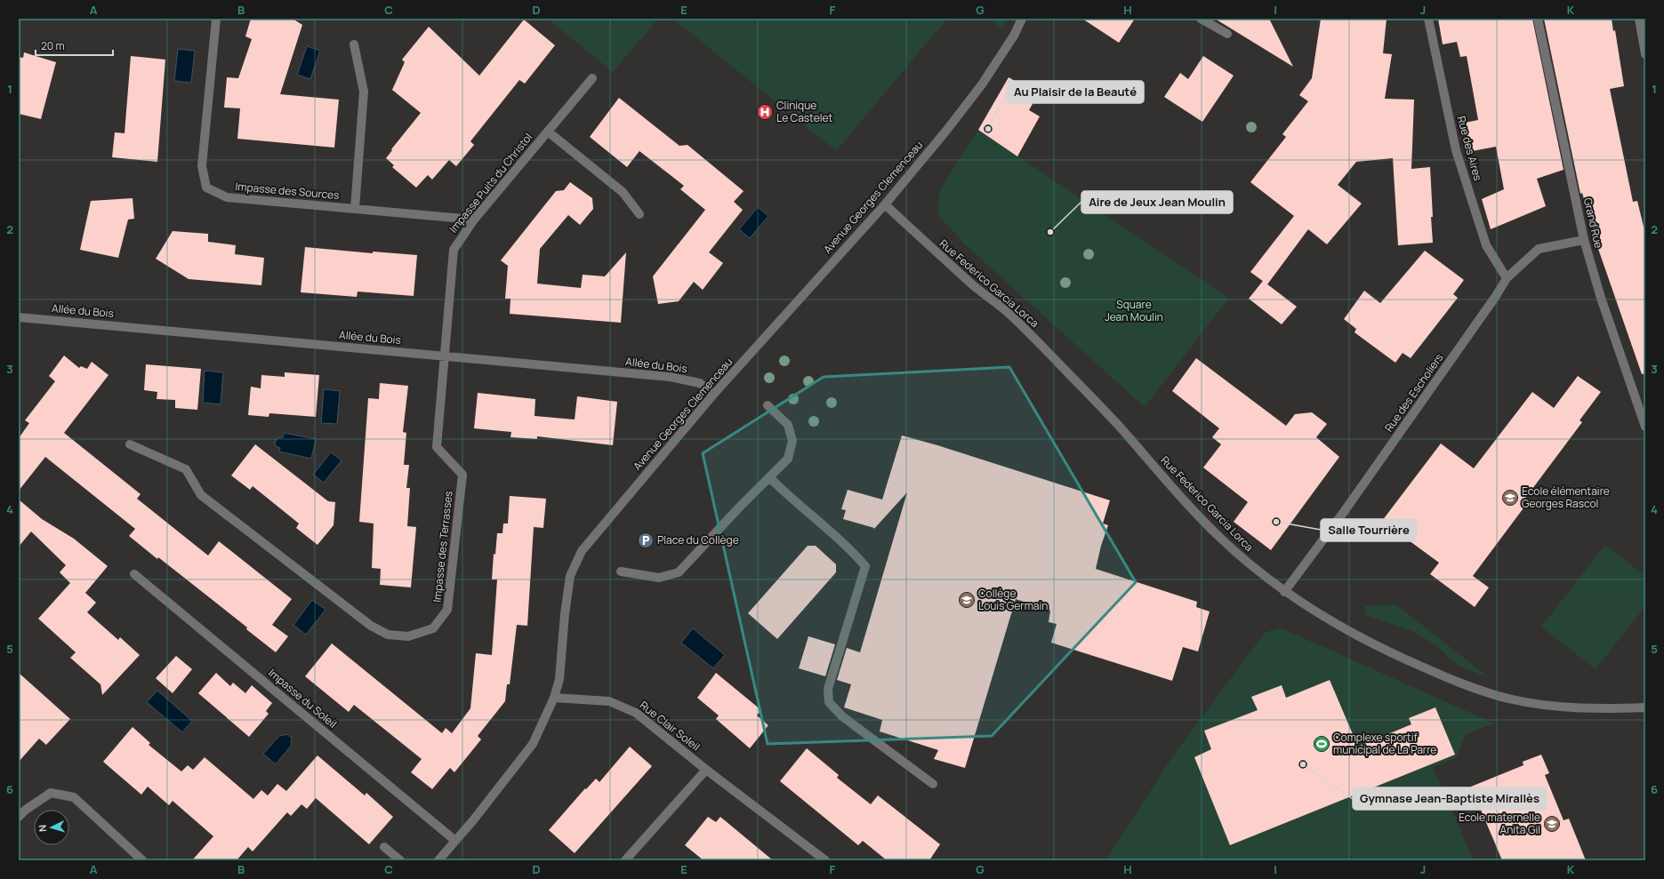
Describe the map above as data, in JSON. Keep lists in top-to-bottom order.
{
  "streets": {
    "street": [
      "Rue des Aires",
      "Impasse Puits du Christol",
      "Impasse des Sources",
      "Avenue Georges Clemenceau",
      "Grand Rue",
      "Rue Federico Garcia Lorca",
      "Allée du Bois",
      "Rue des Escholiers",
      "Impasse des Terrasses",
      "Impasse du Soleil",
      "Rue Clair Soleil"
    ]
  },
  "crossings": [
    ["Rue des Aires", "Rue des Escholiers"],
    ["Impasse Puits du Christol", "Impasse des Sources"],
    ["Impasse Puits du Christol", "Allée du Bois"],
    ["Impasse Puits du Christol", "Impasse des Terrasses"],
    ["Avenue Georges Clemenceau", "Rue Federico Garcia Lorca"],
    ["Avenue Georges Clemenceau", "Allée du Bois"],
    ["Avenue Georges Clemenceau", "Impasse du Soleil"],
    ["Avenue Georges Clemenceau", "Rue Clair Soleil"],
    ["Grand Rue", "Rue des Escholiers"],
    ["Rue Federico Garcia Lorca", "Rue des Escholiers"],
    ["Allée du Bois", "Impasse des Terrasses"]
  ],
  "parks": ["Square Jean Moulin"],
  "places": {
    "hospital": ["Clinique Le Castelet"],
    "other": [
      "Au Plaisir de la Beauté",
      "Aire de Jeux Jean Moulin",
      "Salle Tourrière",
      "Gymnase Jean-Baptiste Mirallès"
    ],
    "school or university": ["Ecole élémentaire Georges Rascol", "Collège Louis Germain", "Ecole maternelle Anita Gil"],
    "parking": ["Place du Collège"],
    "sports": ["Complexe sportif municipal de La Parre"]
  },
  "scale_bar": "20 m",
  "north": "left",
  "grid": {
    "columns": [
      "A",
      "B",
      "C",
      "D",
      "E",
      "F",
      "G",
      "H",
      "I",
      "J",
      "K"
    ],
    "rows": [
      "1",
      "2",
      "3",
      "4",
      "5",
      "6"
    ]
  }
}
